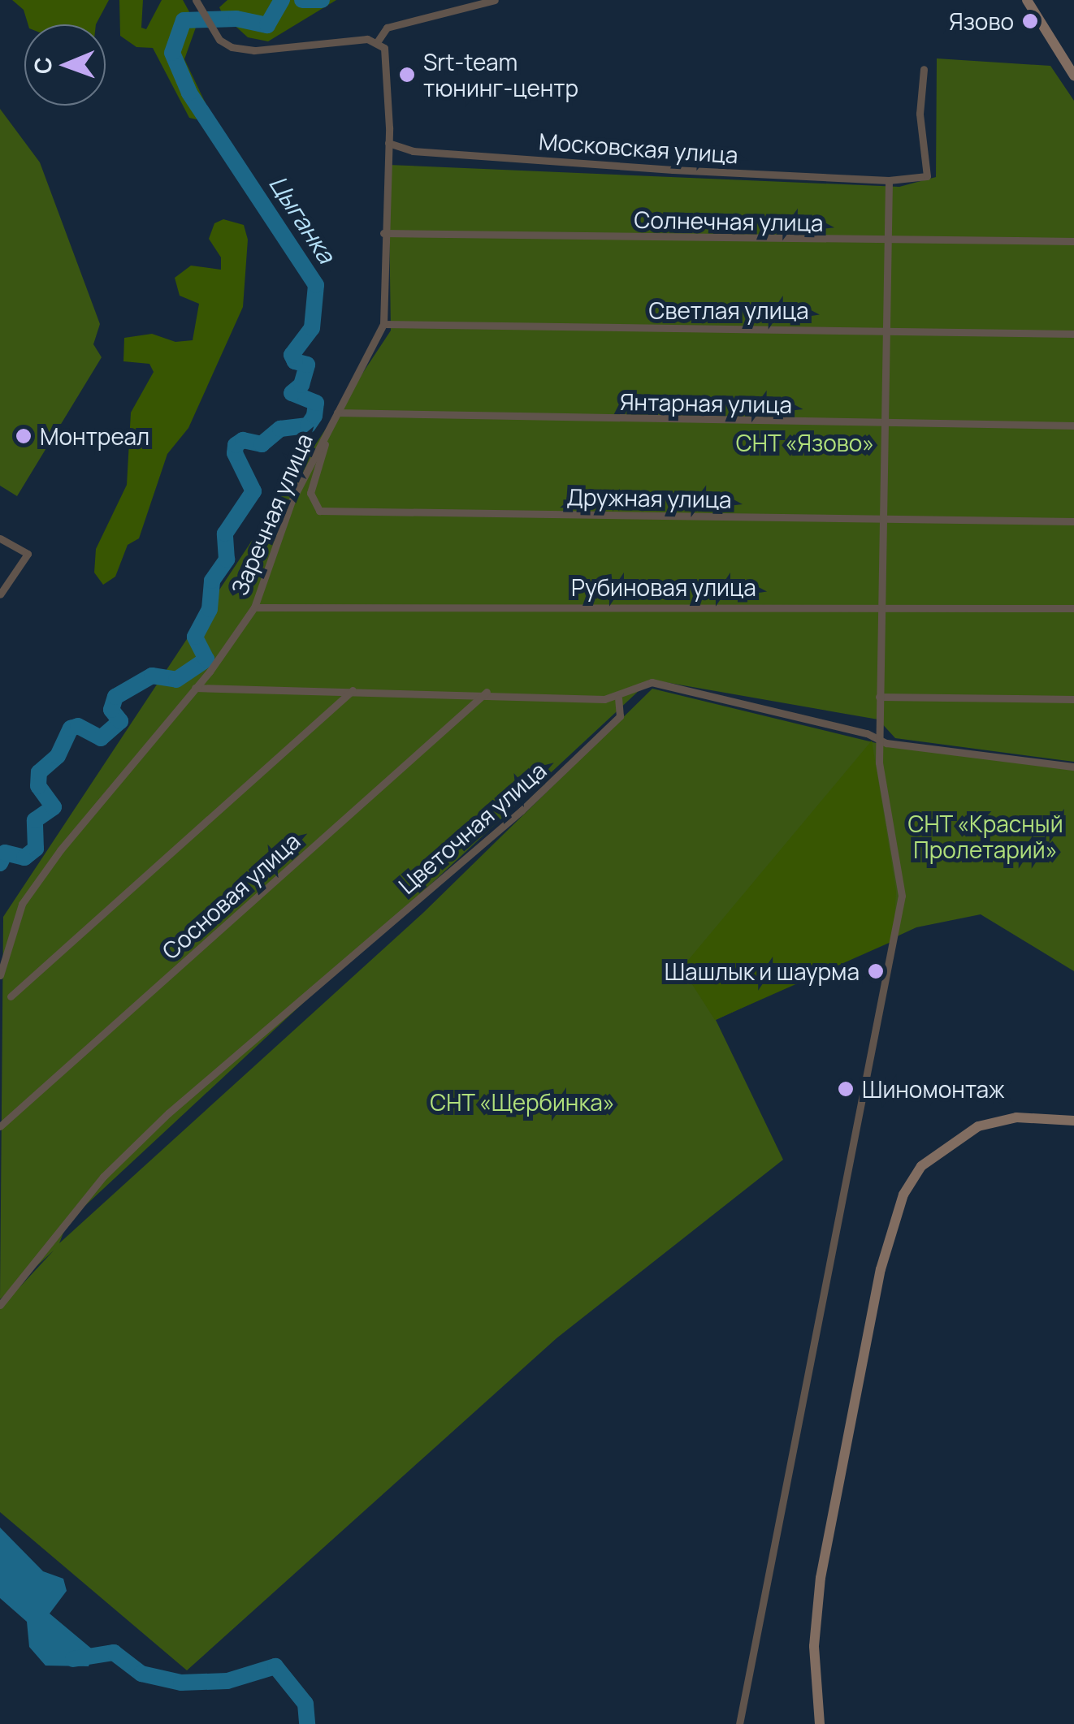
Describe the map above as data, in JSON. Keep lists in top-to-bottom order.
{
  "streets": {
    "street": [
      "Московская улица",
      "Солнечная улица",
      "Светлая улица",
      "Янтарная улица",
      "Дружная улица",
      "Заречная улица",
      "Рубиновая улица",
      "Цветочная улица",
      "Сосновая улица"
    ]
  },
  "crossings": [
    ["Московская улица", "Заречная улица"],
    ["Солнечная улица", "Заречная улица"],
    ["Светлая улица", "Заречная улица"],
    ["Янтарная улица", "Заречная улица"],
    ["Дружная улица", "Заречная улица"],
    ["Заречная улица", "Рубиновая улица"]
  ],
  "water": ["Цыганка"],
  "parks": ["СНТ «Язово»", "СНТ «Красный Пролетарий»", "СНТ «Щербинка»"],
  "places": [
    "Язово",
    "Srt-team тюнинг-центр",
    "Монтреал",
    "Шашлык и шаурма",
    "Шиномонтаж"
  ],
  "north": "left"
}
